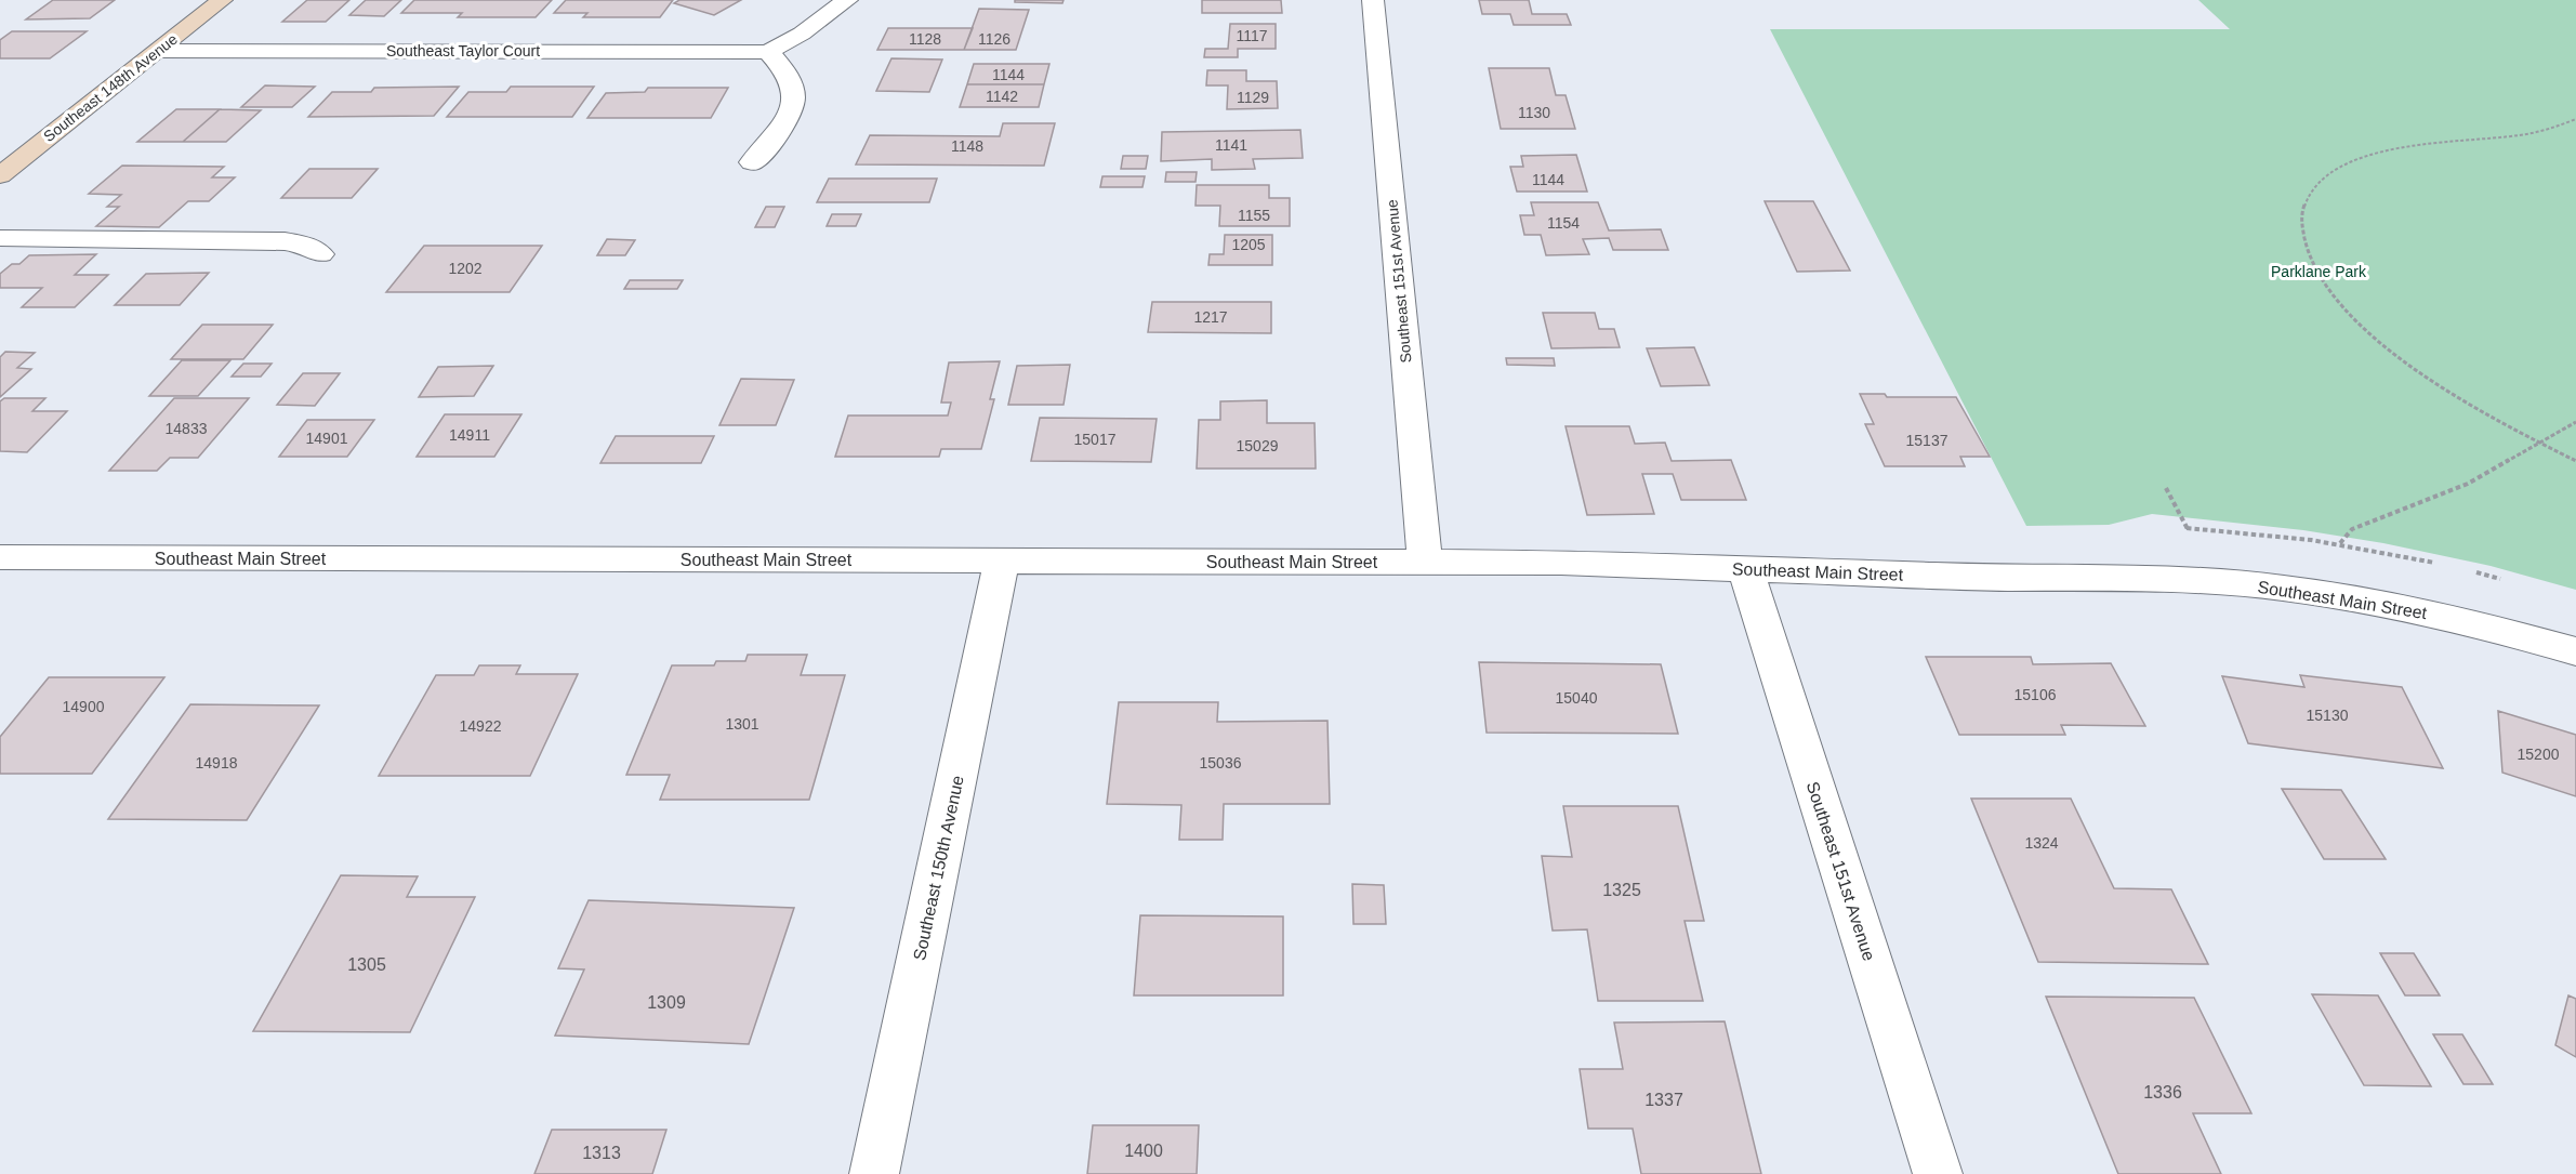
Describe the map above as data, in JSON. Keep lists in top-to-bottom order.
{
  "streets": {
    "main road": ["Southeast 148th Avenue"],
    "street": [
      "Southeast Taylor Court",
      "Southeast 151st Avenue",
      "Southeast Main Street",
      "Southeast 150th Avenue"
    ]
  },
  "crossings": [
    ["Southeast Taylor Court", "Southeast 148th Avenue"],
    ["Southeast 151st Avenue", "Southeast Main Street"],
    ["Southeast Main Street", "Southeast 150th Avenue"]
  ],
  "parks": ["Parklane Park"],
  "house_numbers": [
    "1117",
    "1128",
    "1126",
    "1144",
    "1142",
    "1129",
    "1130",
    "1141",
    "1148",
    "1144",
    "1155",
    "1154",
    "1205",
    "1202",
    "1217",
    "14833",
    "14911",
    "14901",
    "15017",
    "15137",
    "15029",
    "15106",
    "15040",
    "14900",
    "15130",
    "1301",
    "14922",
    "15200",
    "14918",
    "15036",
    "1324",
    "1325",
    "1305",
    "1309",
    "1336",
    "1337",
    "1400",
    "1313"
  ]
}
